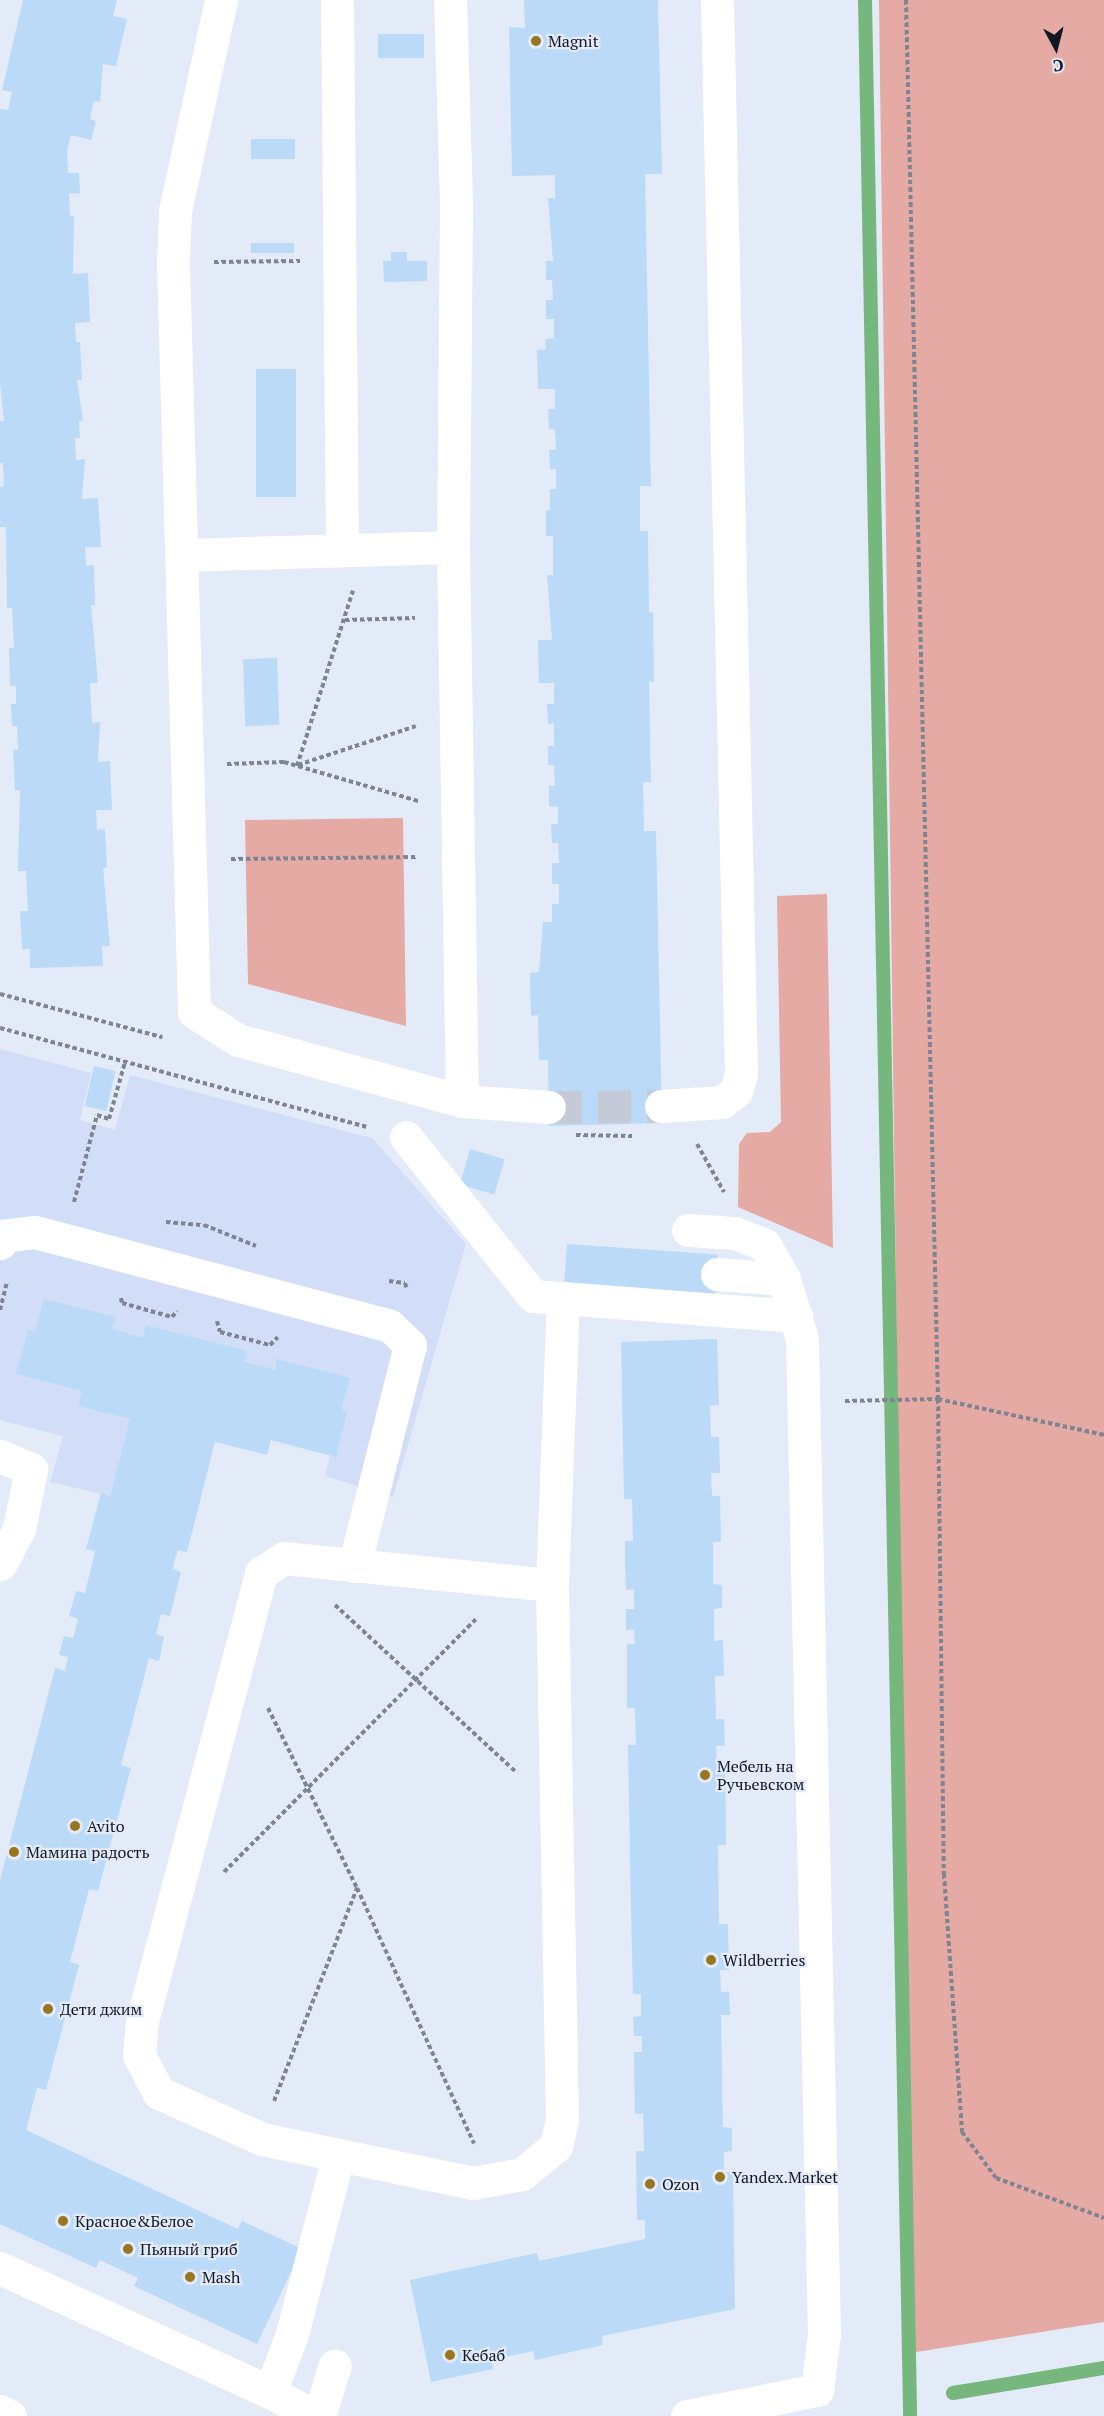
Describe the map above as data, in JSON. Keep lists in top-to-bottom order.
{
  "places": [
    "Magnit",
    "Мебель на Ручьевском",
    "Avito",
    "Мамина радость",
    "Wildberries",
    "Дети джим",
    "Yandex.Market",
    "Ozon",
    "Красное&Белое",
    "Пьяный гриб",
    "Mash",
    "Кебаб"
  ],
  "north": "bottom"
}
